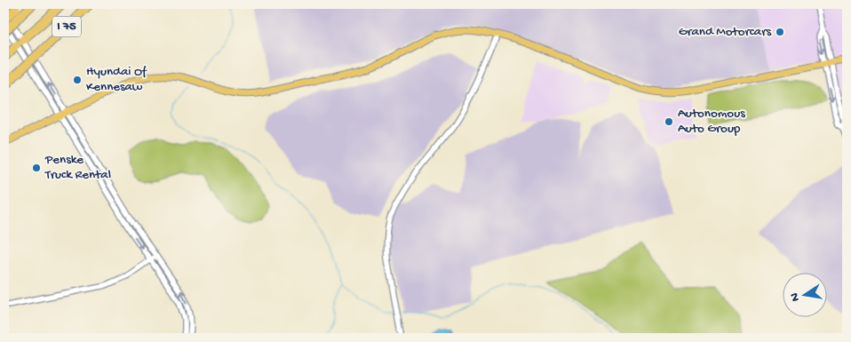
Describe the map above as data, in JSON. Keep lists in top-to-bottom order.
{
  "streets": {
    "highway": ["I 75"]
  },
  "places": [
    "Grand Motorcars",
    "Hyundai Of Kennesaw",
    "Autonomous Auto Group",
    "Penske Truck Rental"
  ],
  "north": "left"
}
